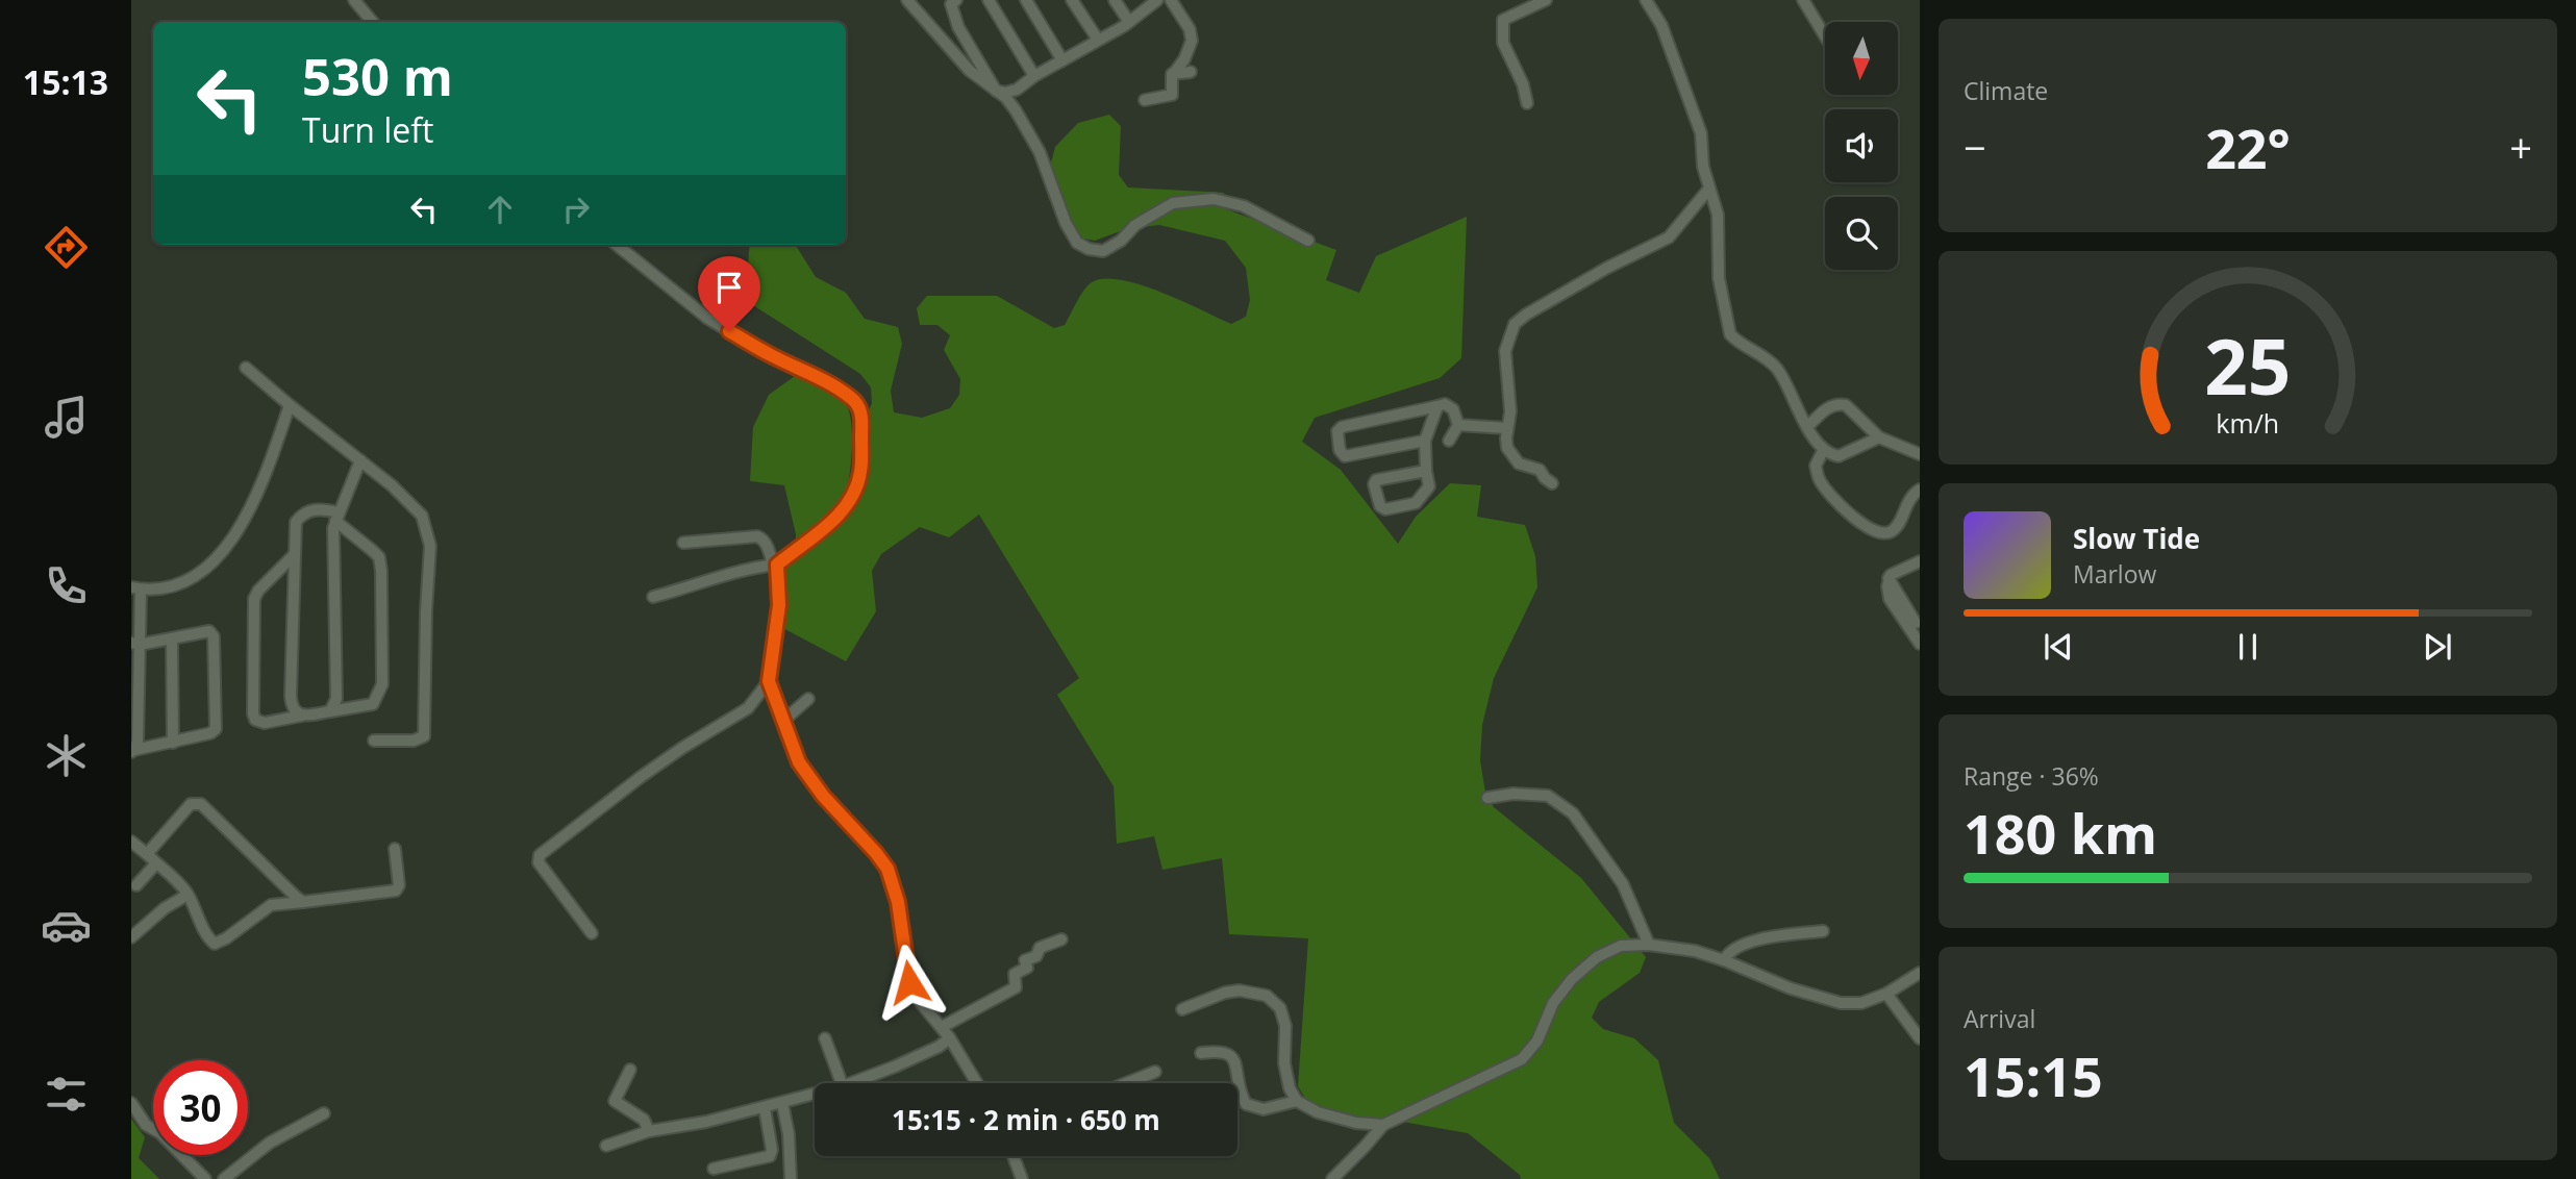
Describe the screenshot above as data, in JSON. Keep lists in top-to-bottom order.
{
  "north": "bottom",
  "page": {
    "tabs": "15:13",
    "tile": [
      "Climate",
      ["Range · 36%", "180 km"],
      ["Arrival", "15:15"]
    ],
    "turn": ["530 m", "Turn left"],
    "heat": ["−", "22°", "+"],
    "song": ["Slow Tide", "Marlow"],
    "limit": "30",
    "trip": "15:15 · 2 min · 650 m",
    "gauge": ["25", "km/h"]
  }
}
